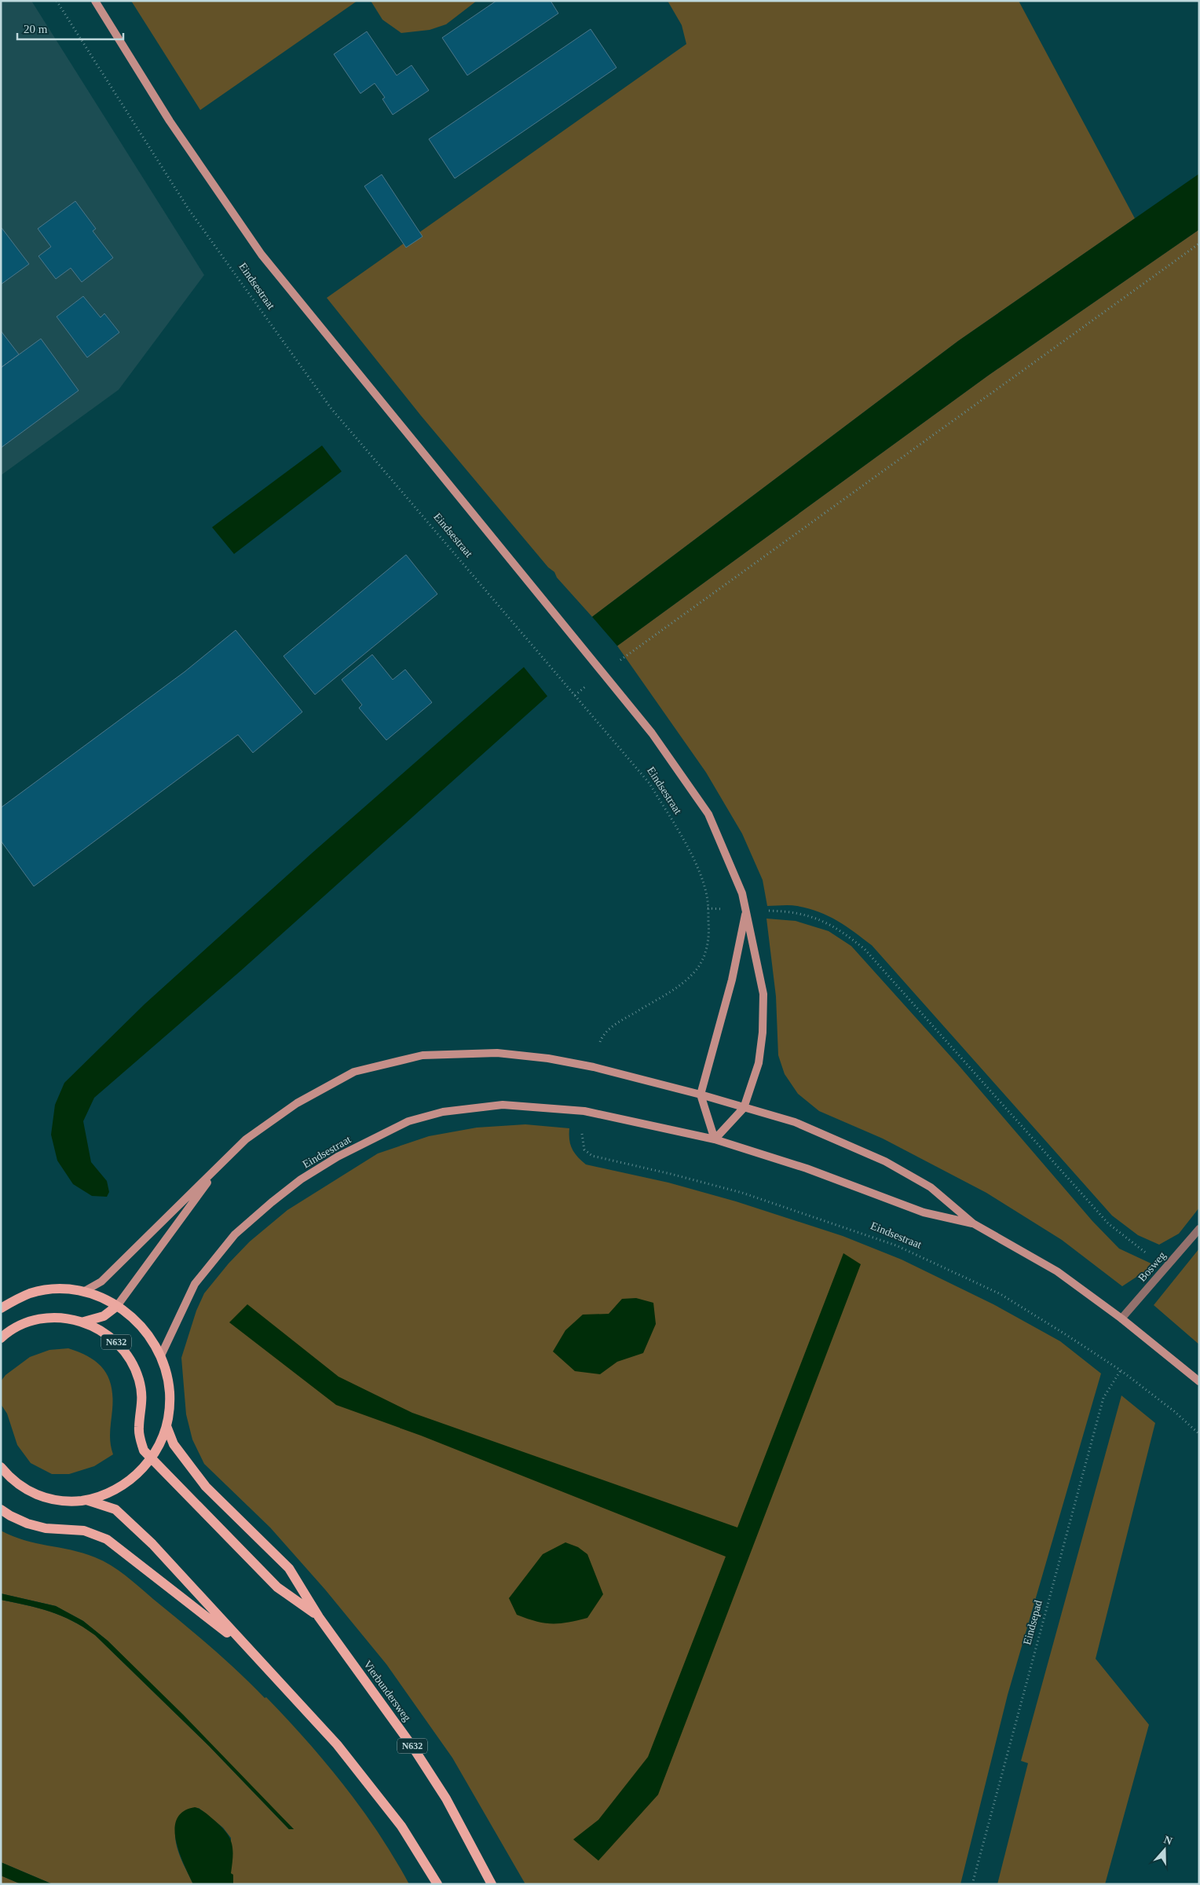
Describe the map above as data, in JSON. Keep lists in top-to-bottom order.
{
  "streets": {
    "main road": ["N632", "Vierbundersweg"],
    "street": ["Eindsestraat", "Bosweg"],
    "path": ["Eindsepad"]
  },
  "crossings": [
    ["Eindsestraat", "Bosweg"],
    ["Eindsestraat", "N632"],
    ["Eindsestraat", "Eindsepad"],
    ["N632", "Vierbundersweg"]
  ],
  "scale_bar": "20 m",
  "north": "top"
}
